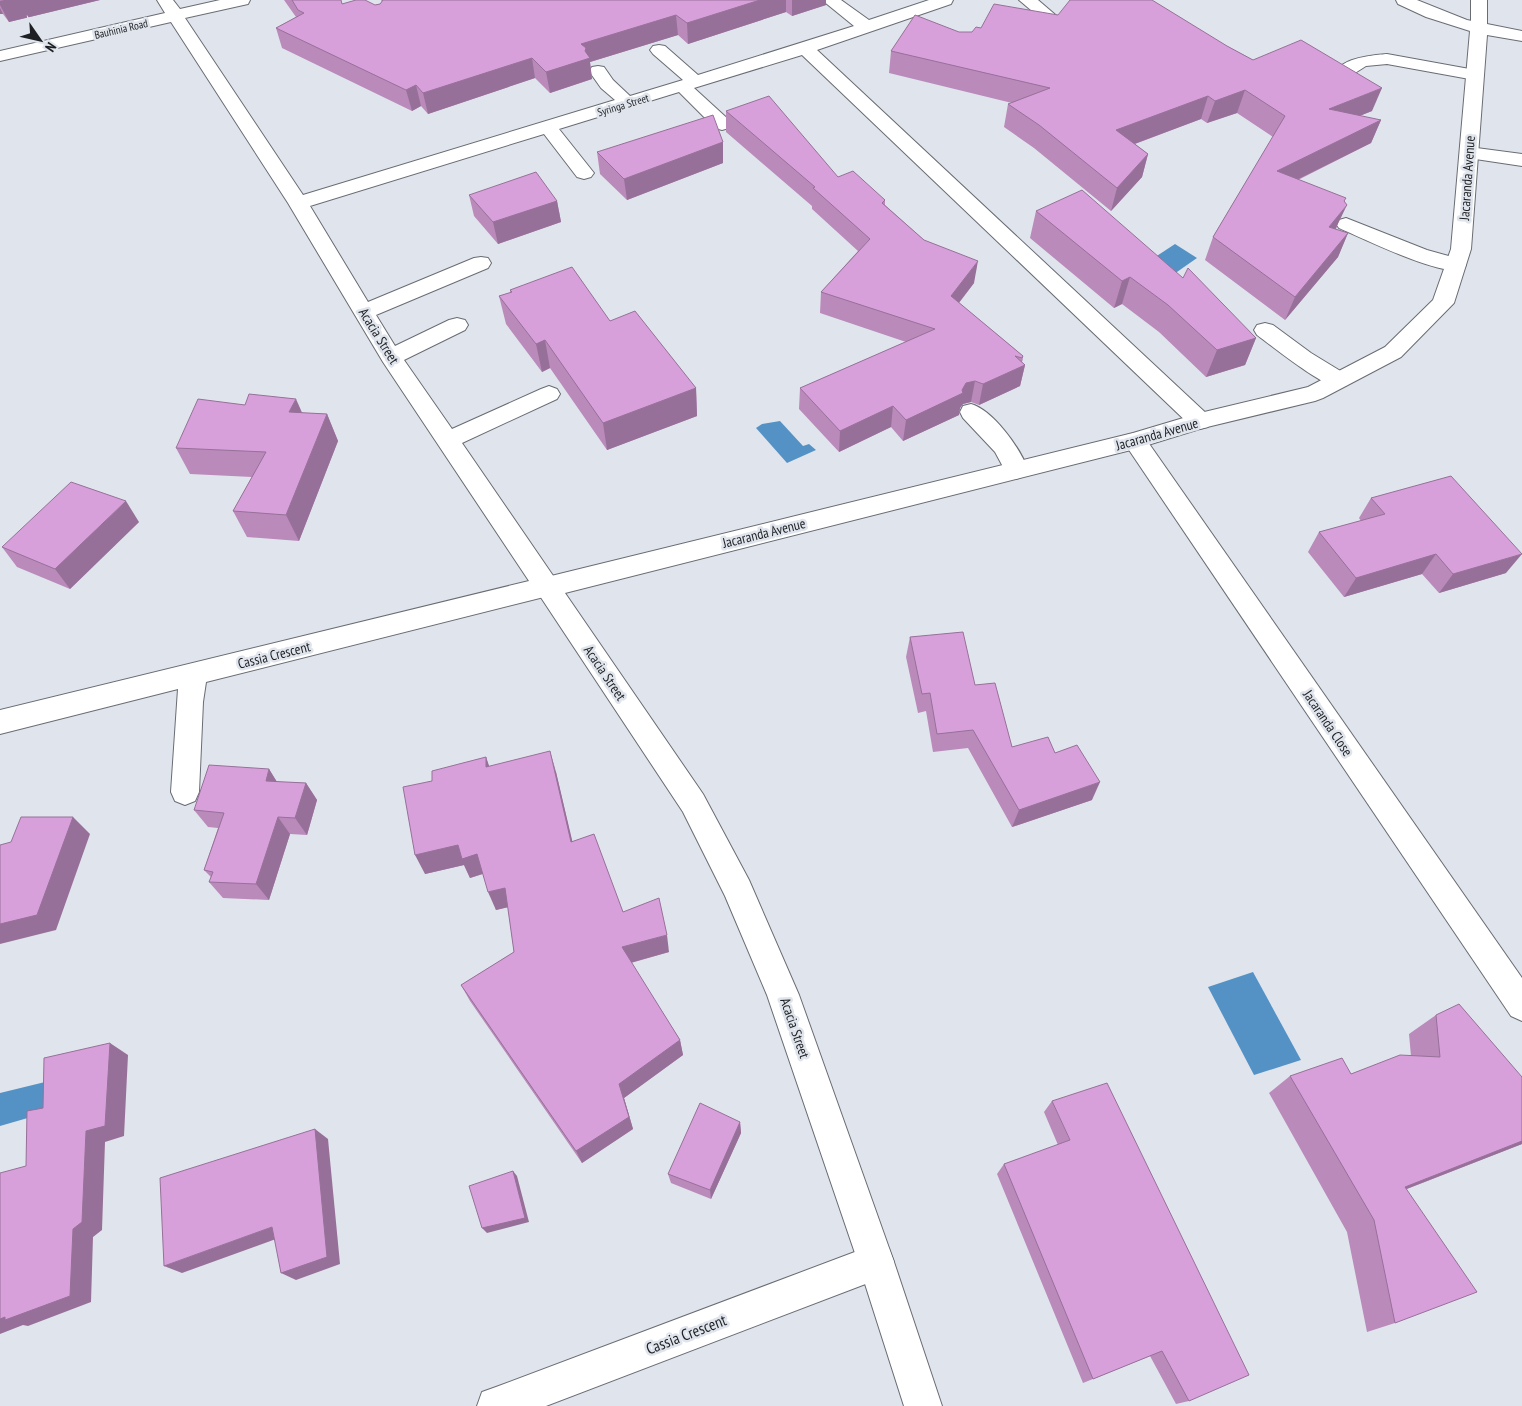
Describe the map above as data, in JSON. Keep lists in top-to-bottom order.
{
  "streets": {
    "street": [
      "Bauhinia Road",
      "Syringa Street",
      "Jacaranda Avenue",
      "Acacia Street",
      "Cassia Crescent",
      "Jacaranda Close"
    ]
  },
  "crossings": [
    ["Bauhinia Road", "Acacia Street"],
    ["Syringa Street", "Acacia Street"],
    ["Jacaranda Avenue", "Acacia Street"],
    ["Jacaranda Avenue", "Cassia Crescent"],
    ["Jacaranda Avenue", "Jacaranda Close"],
    ["Acacia Street", "Cassia Crescent"]
  ],
  "north": "bottom right"
}
